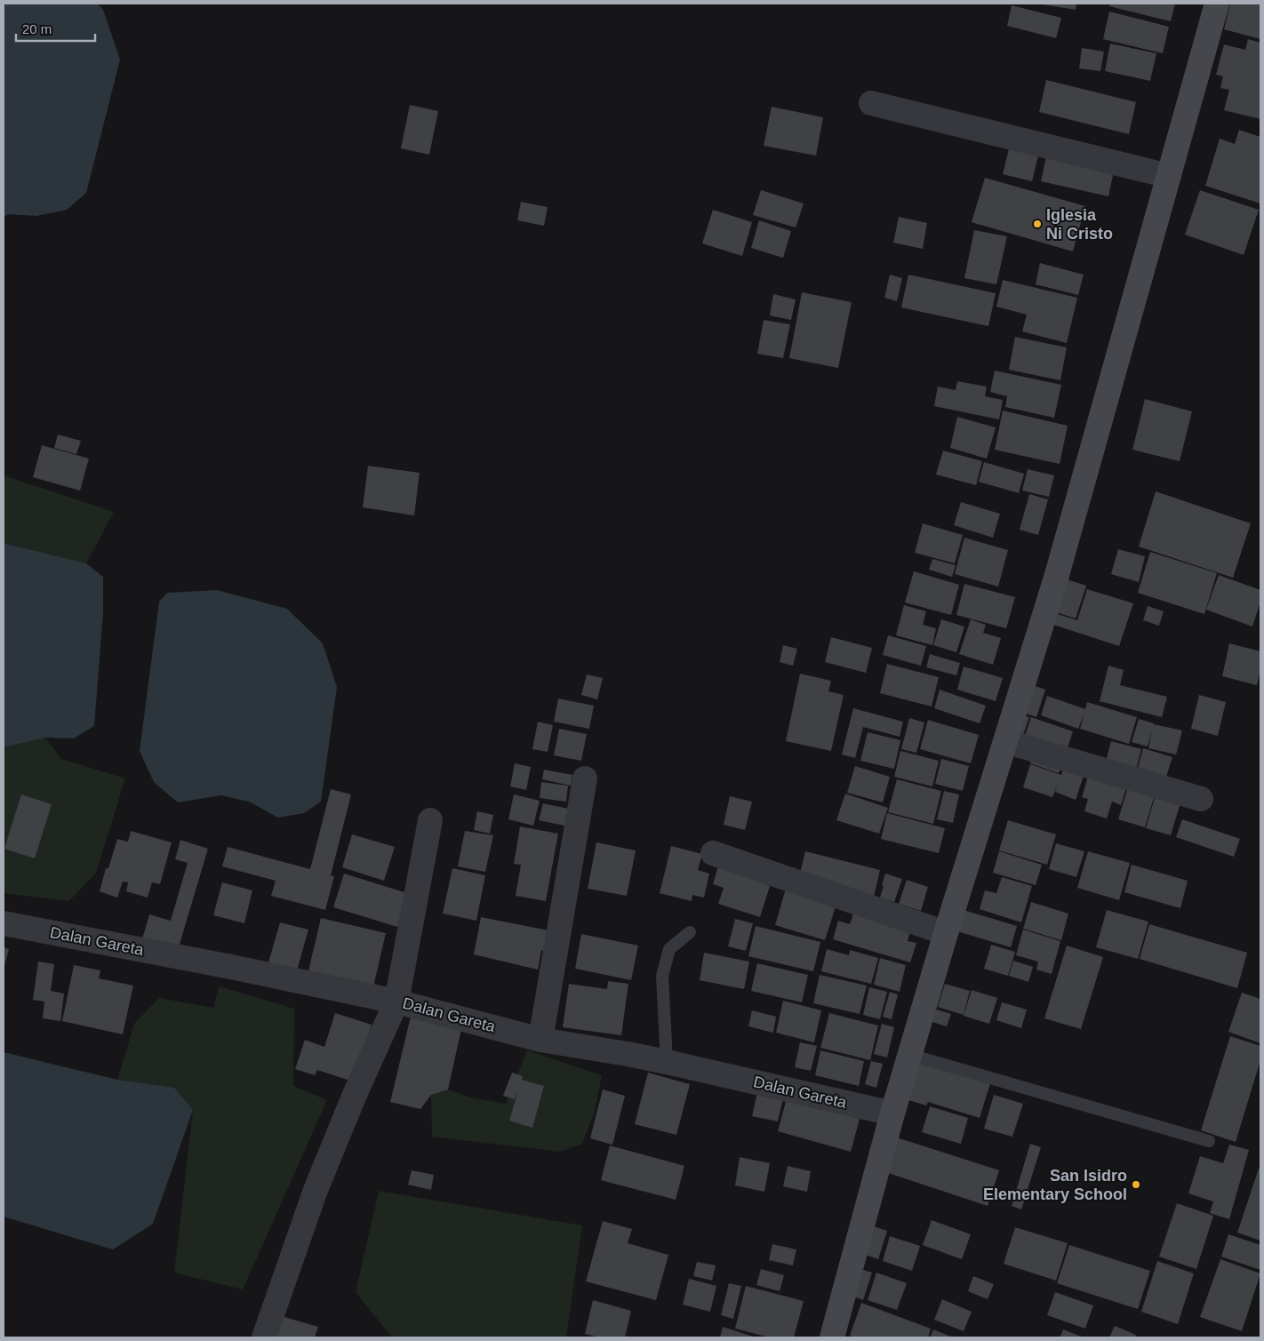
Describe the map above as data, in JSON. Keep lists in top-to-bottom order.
{
  "streets": {
    "street": ["Dalan Gareta"]
  },
  "places": ["Iglesia Ni Cristo", "San Isidro Elementary School"],
  "scale_bar": "20 m"
}
